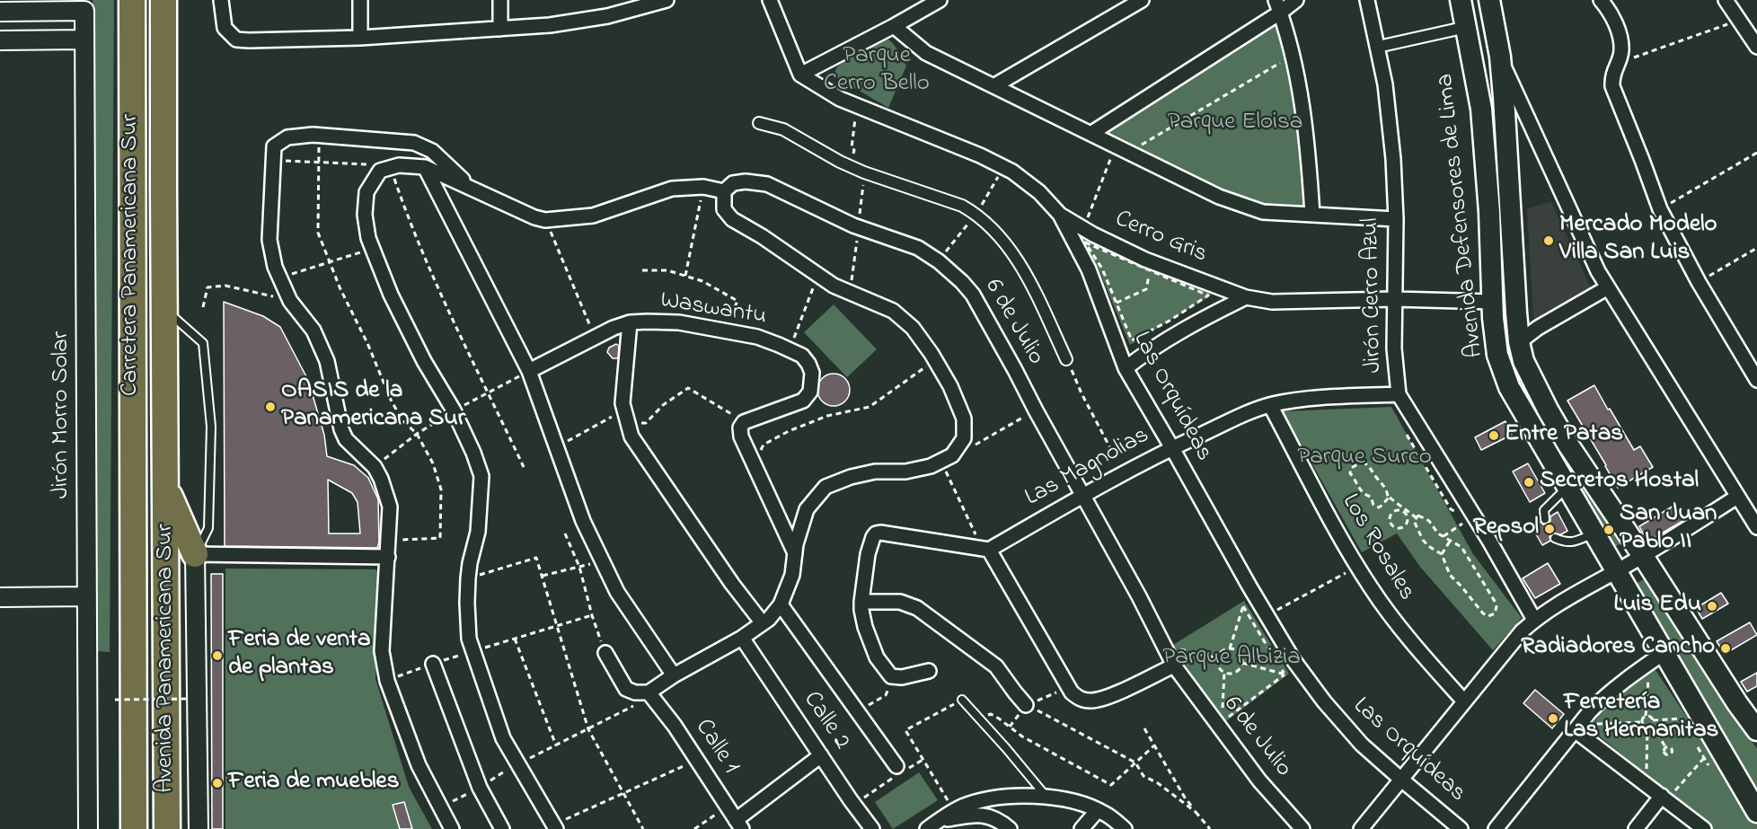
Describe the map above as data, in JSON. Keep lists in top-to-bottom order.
{
  "streets": {
    "highway": ["Carretera Panamericana Sur", "Avenida Panamericana Sur"],
    "main road": ["Avenida Defensores de Lima"],
    "street": [
      "Cerro Gris",
      "Jirón Cerro Azul",
      "Waswantu",
      "6 de Julio",
      "Las Orquídeas",
      "Jirón Morro Solar",
      "Las Magnolias",
      "Los Rosales",
      "Calle 2",
      "Calle 1"
    ]
  },
  "crossings": [
    ["Avenida Defensores de Lima", "Cerro Gris"],
    ["Cerro Gris", "Jirón Cerro Azul"],
    ["Cerro Gris", "Las Orquídeas"],
    ["Carretera Panamericana Sur", "Avenida Panamericana Sur"],
    ["Jirón Cerro Azul", "Las Magnolias"],
    ["6 de Julio", "Las Magnolias"],
    ["Las Orquídeas", "Las Magnolias"],
    ["Las Magnolias", "Los Rosales"]
  ],
  "parks": [
    "Parque Cerro Bello",
    "Parque Eloisa",
    "Parque Surco",
    "Parque Albizia"
  ],
  "places": [
    "Mercado Modelo Villa San Luis",
    "OASIS de la Panamericana Sur",
    "Entre Patas",
    "Secretos Hostal",
    "Repsol",
    "San Juan Pablo II",
    "Luis Edu",
    "Radiadores Cancho",
    "Feria de venta de plantas",
    "Ferretería Las Hermanitas",
    "Feria de muebles"
  ]
}
